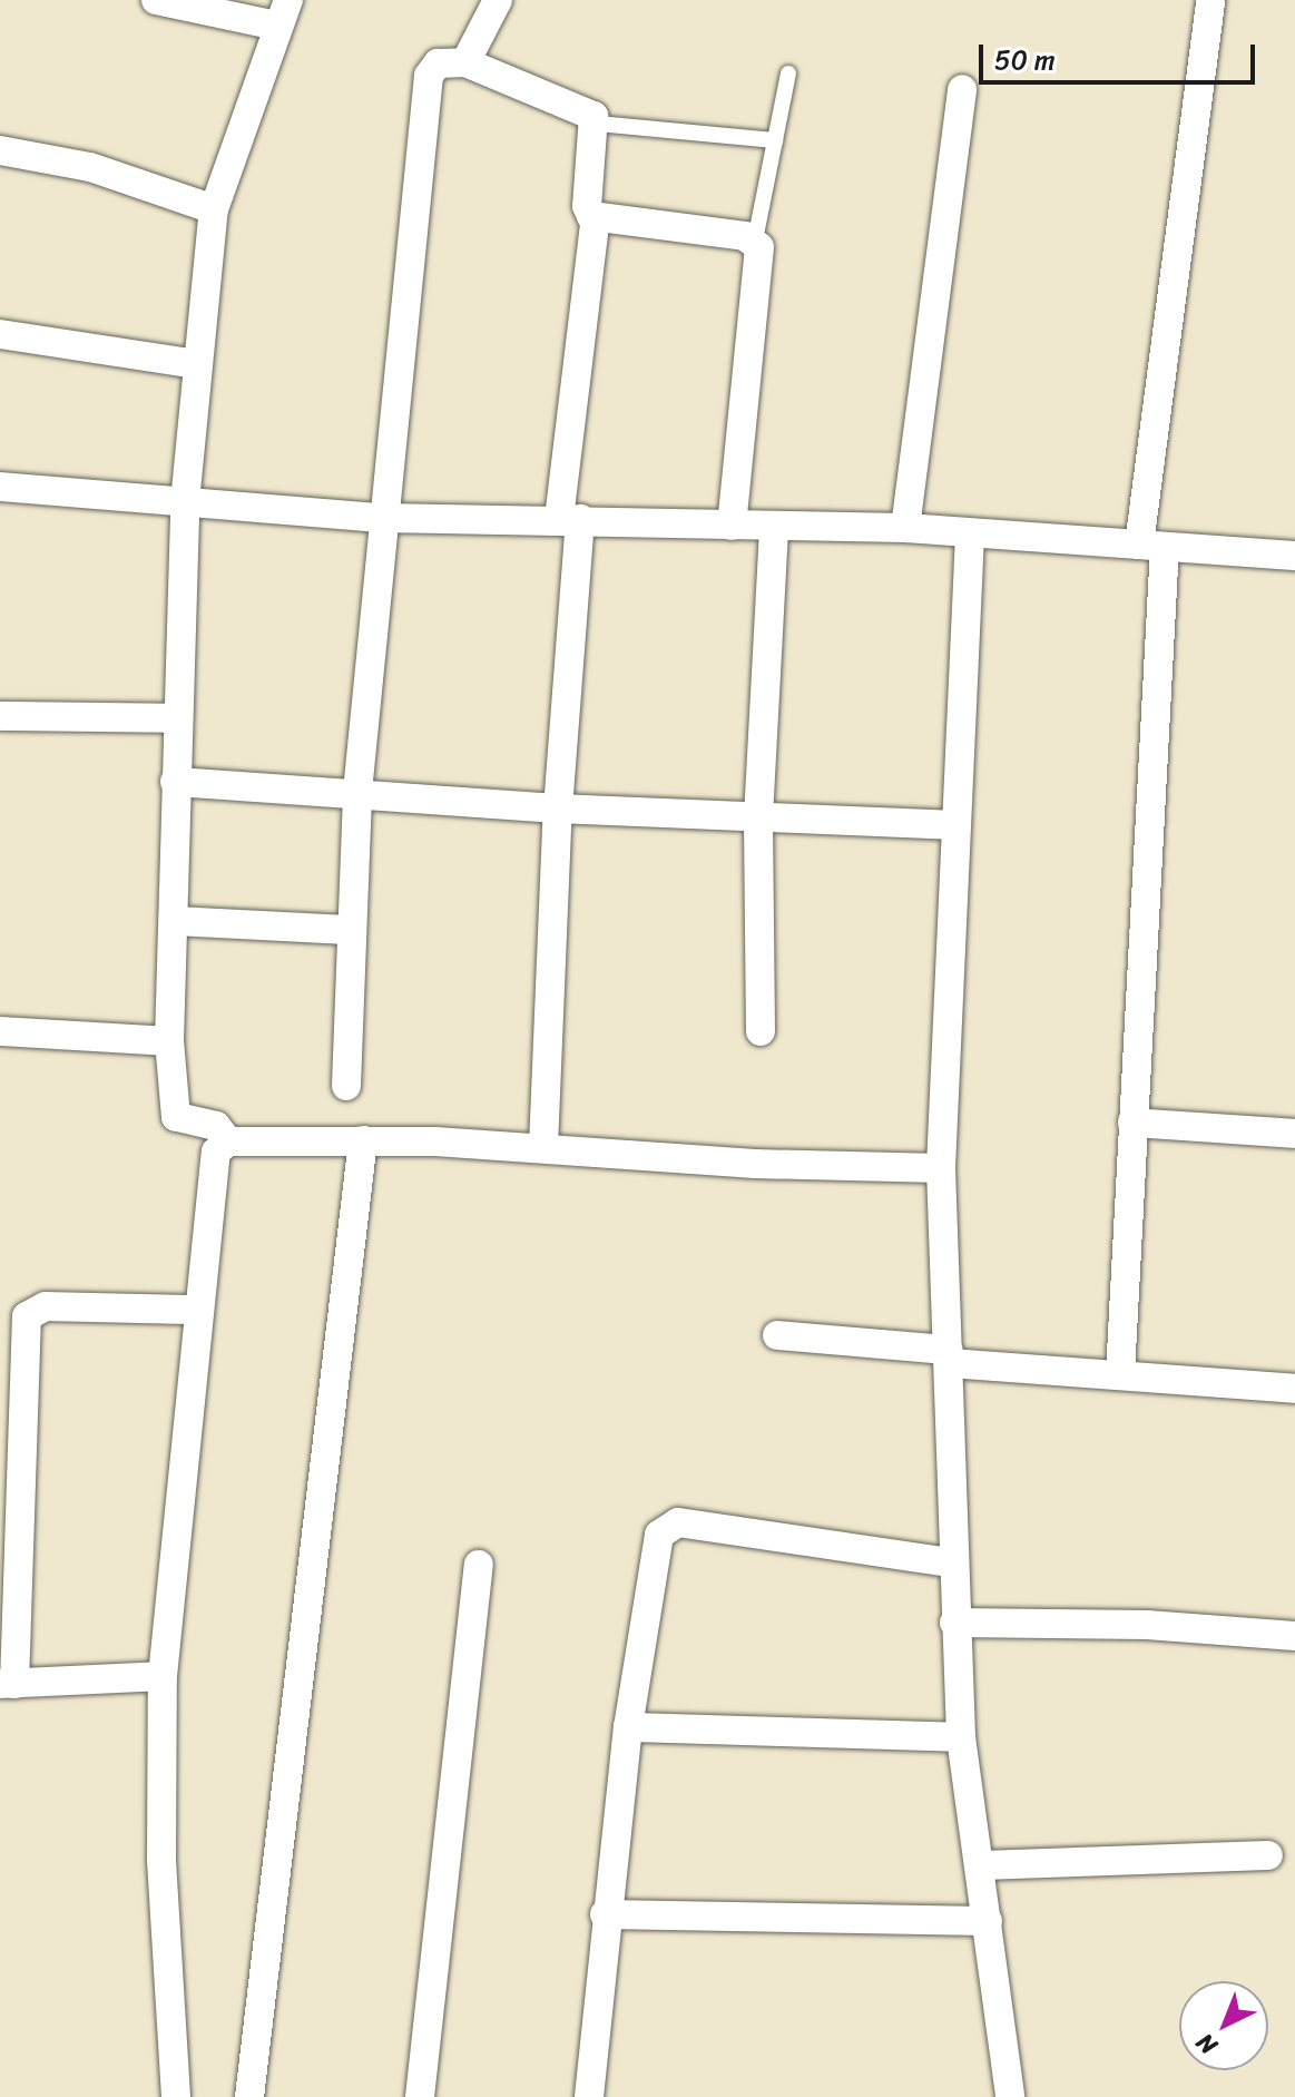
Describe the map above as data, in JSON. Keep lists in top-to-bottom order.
{
  "scale_bar": "50 m",
  "north": "bottom left"
}
